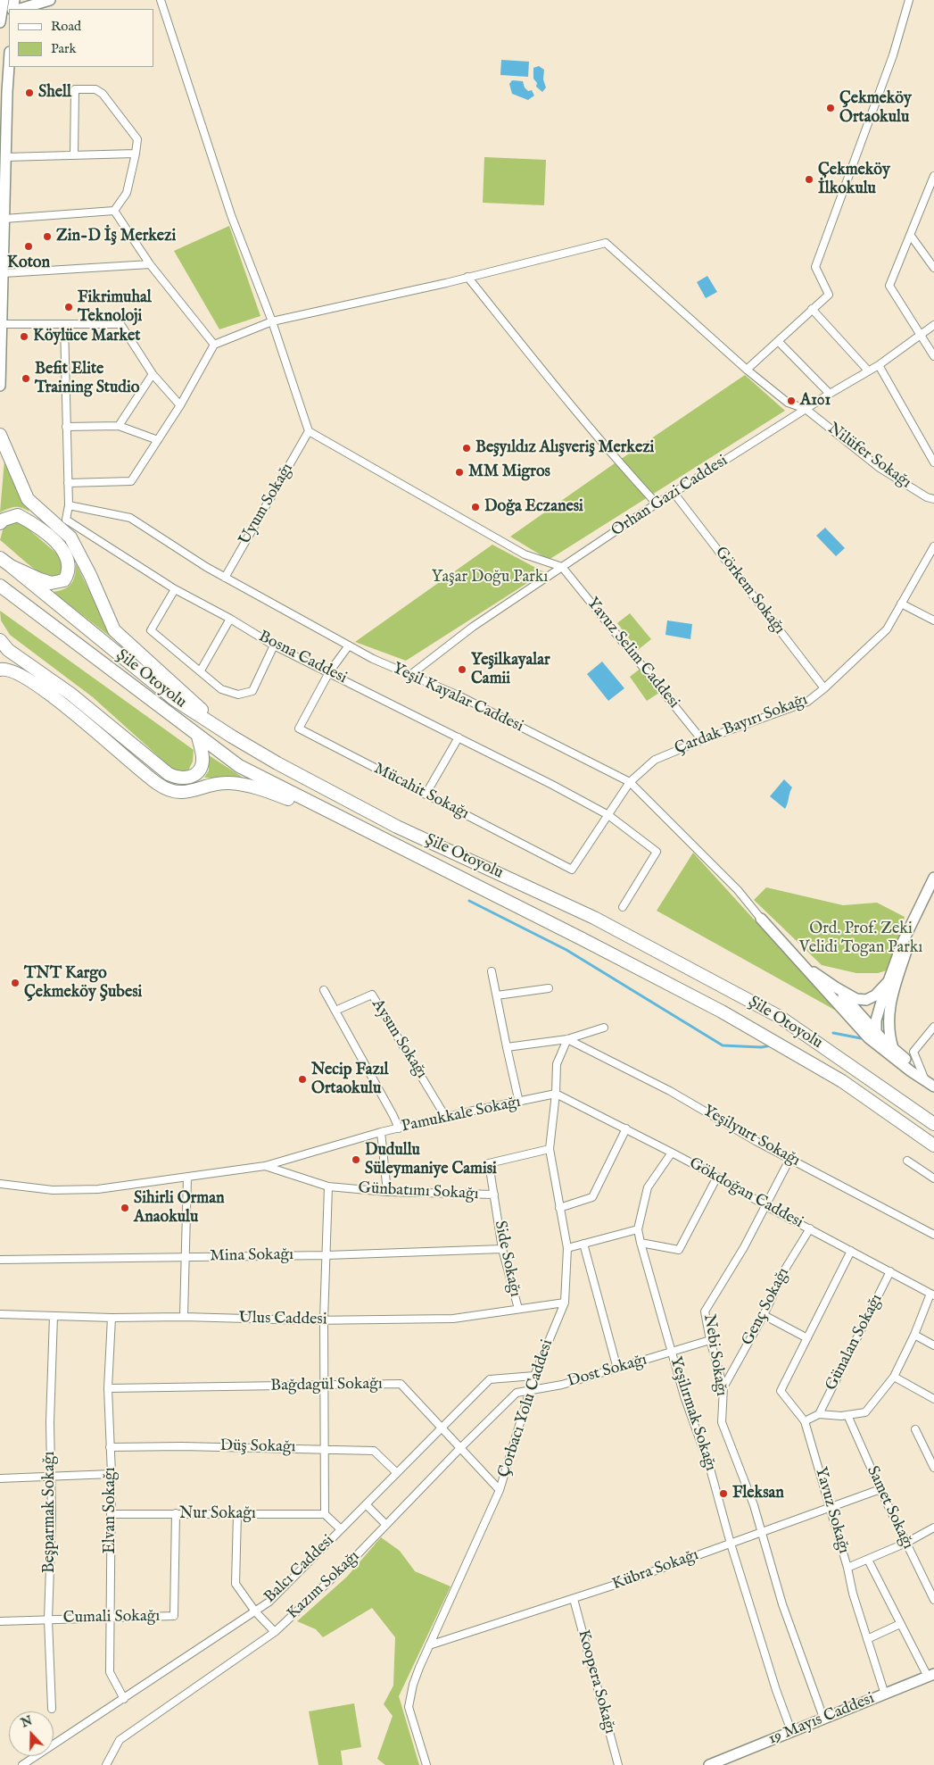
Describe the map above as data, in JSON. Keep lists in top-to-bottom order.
{
  "streets": {
    "highway": ["Şile Otoyolu"],
    "street": [
      "Nilüfer Sokağı",
      "Orhan Gazi Caddesi",
      "Uyum Sokağı",
      "Görkem Sokağı",
      "Yavuz Selim Caddesi",
      "Bosna Caddesi",
      "Yeşil Kayalar Caddesi",
      "Çardak Bayırı Sokağı",
      "Mücahit Sokağı",
      "Aysun Sokağı",
      "Pamukkale Sokağı",
      "Yeşilyurt Sokağı",
      "Günbatımı Sokağı",
      "Gökdoğan Caddesi",
      "Mina Sokağı",
      "Side Sokağı",
      "Genç Sokağı",
      "Ulus Caddesi",
      "Günalan Sokağı",
      "Nebi Sokağı",
      "Dost Sokağı",
      "Bağdagül Sokağı",
      "Çorbacı Yolu Caddesi",
      "Yeşilırmak Sokağı",
      "Düş Sokağı",
      "Samet Sokağı",
      "Elvan Sokağı",
      "Yavuz Sokağı",
      "Beşparmak Sokağı",
      "Nur Sokağı",
      "Balcı Caddesi",
      "Kübra Sokağı",
      "Kazım Sokağı",
      "Cumali Sokağı",
      "Koopera Sokağı",
      "19 Mayıs Caddesi"
    ]
  },
  "crossings": [
    ["Nilüfer Sokağı", "Orhan Gazi Caddesi"],
    ["Orhan Gazi Caddesi", "Görkem Sokağı"],
    ["Orhan Gazi Caddesi", "Yavuz Selim Caddesi"],
    ["Orhan Gazi Caddesi", "Yeşil Kayalar Caddesi"],
    ["Uyum Sokağı", "Yeşil Kayalar Caddesi"],
    ["Görkem Sokağı", "Çardak Bayırı Sokağı"],
    ["Yavuz Selim Caddesi", "Çardak Bayırı Sokağı"],
    ["Bosna Caddesi", "Yeşil Kayalar Caddesi"],
    ["Bosna Caddesi", "Çardak Bayırı Sokağı"],
    ["Bosna Caddesi", "Mücahit Sokağı"],
    ["Yeşil Kayalar Caddesi", "Çardak Bayırı Sokağı"],
    ["Yeşil Kayalar Caddesi", "Mücahit Sokağı"],
    ["Çardak Bayırı Sokağı", "Mücahit Sokağı"],
    ["Aysun Sokağı", "Pamukkale Sokağı"],
    ["Pamukkale Sokağı", "Günbatımı Sokağı"],
    ["Pamukkale Sokağı", "Gökdoğan Caddesi"],
    ["Pamukkale Sokağı", "Çorbacı Yolu Caddesi"],
    ["Yeşilyurt Sokağı", "Nebi Sokağı"],
    ["Yeşilyurt Sokağı", "Çorbacı Yolu Caddesi"],
    ["Günbatımı Sokağı", "Side Sokağı"],
    ["Gökdoğan Caddesi", "Genç Sokağı"],
    ["Gökdoğan Caddesi", "Günalan Sokağı"],
    ["Gökdoğan Caddesi", "Nebi Sokağı"],
    ["Gökdoğan Caddesi", "Çorbacı Yolu Caddesi"],
    ["Gökdoğan Caddesi", "Yeşilırmak Sokağı"],
    ["Gökdoğan Caddesi", "Yavuz Sokağı"],
    ["Mina Sokağı", "Side Sokağı"],
    ["Side Sokağı", "Ulus Caddesi"],
    ["Side Sokağı", "Çorbacı Yolu Caddesi"],
    ["Genç Sokağı", "Nebi Sokağı"],
    ["Ulus Caddesi", "Çorbacı Yolu Caddesi"],
    ["Ulus Caddesi", "Elvan Sokağı"],
    ["Ulus Caddesi", "Beşparmak Sokağı"],
    ["Nebi Sokağı", "Dost Sokağı"],
    ["Nebi Sokağı", "Kübra Sokağı"],
    ["Nebi Sokağı", "19 Mayıs Caddesi"],
    ["Dost Sokağı", "Çorbacı Yolu Caddesi"],
    ["Dost Sokağı", "Yeşilırmak Sokağı"],
    ["Dost Sokağı", "Kazım Sokağı"],
    ["Bağdagül Sokağı", "Çorbacı Yolu Caddesi"],
    ["Bağdagül Sokağı", "Elvan Sokağı"],
    ["Bağdagül Sokağı", "Balcı Caddesi"],
    ["Bağdagül Sokağı", "Kazım Sokağı"],
    ["Çorbacı Yolu Caddesi", "Balcı Caddesi"],
    ["Çorbacı Yolu Caddesi", "Kübra Sokağı"],
    ["Çorbacı Yolu Caddesi", "Kazım Sokağı"],
    ["Yeşilırmak Sokağı", "Kübra Sokağı"],
    ["Yeşilırmak Sokağı", "19 Mayıs Caddesi"],
    ["Düş Sokağı", "Elvan Sokağı"],
    ["Düş Sokağı", "Balcı Caddesi"],
    ["Samet Sokağı", "Kübra Sokağı"],
    ["Elvan Sokağı", "Nur Sokağı"],
    ["Elvan Sokağı", "Balcı Caddesi"],
    ["Elvan Sokağı", "Cumali Sokağı"],
    ["Yavuz Sokağı", "Kübra Sokağı"],
    ["Yavuz Sokağı", "19 Mayıs Caddesi"],
    ["Beşparmak Sokağı", "Cumali Sokağı"],
    ["Nur Sokağı", "Cumali Sokağı"],
    ["Kübra Sokağı", "Koopera Sokağı"]
  ],
  "parks": ["Yaşar Doğu Parkı", "Ord. Prof. Zeki Velidi Togan Parkı"],
  "places": [
    "Shell",
    "Çekmeköy Ortaokulu",
    "Çekmeköy İlkokulu",
    "Zin-D İş Merkezi",
    "Koton",
    "Fikrimuhal Teknoloji",
    "Köylüce Market",
    "Befit Elite Training Studio",
    "A101",
    "Beşyıldız Alışveriş Merkezi",
    "MM Migros",
    "Doğa Eczanesi",
    "Yeşilkayalar Camii",
    "TNT Kargo Çekmeköy Şubesi",
    "Necip Fazıl Ortaokulu",
    "Dudullu Süleymaniye Camisi",
    "Sihirli Orman Anaokulu",
    "Fleksan"
  ],
  "legend": ["Road", "Park"],
  "north": "top"
}
